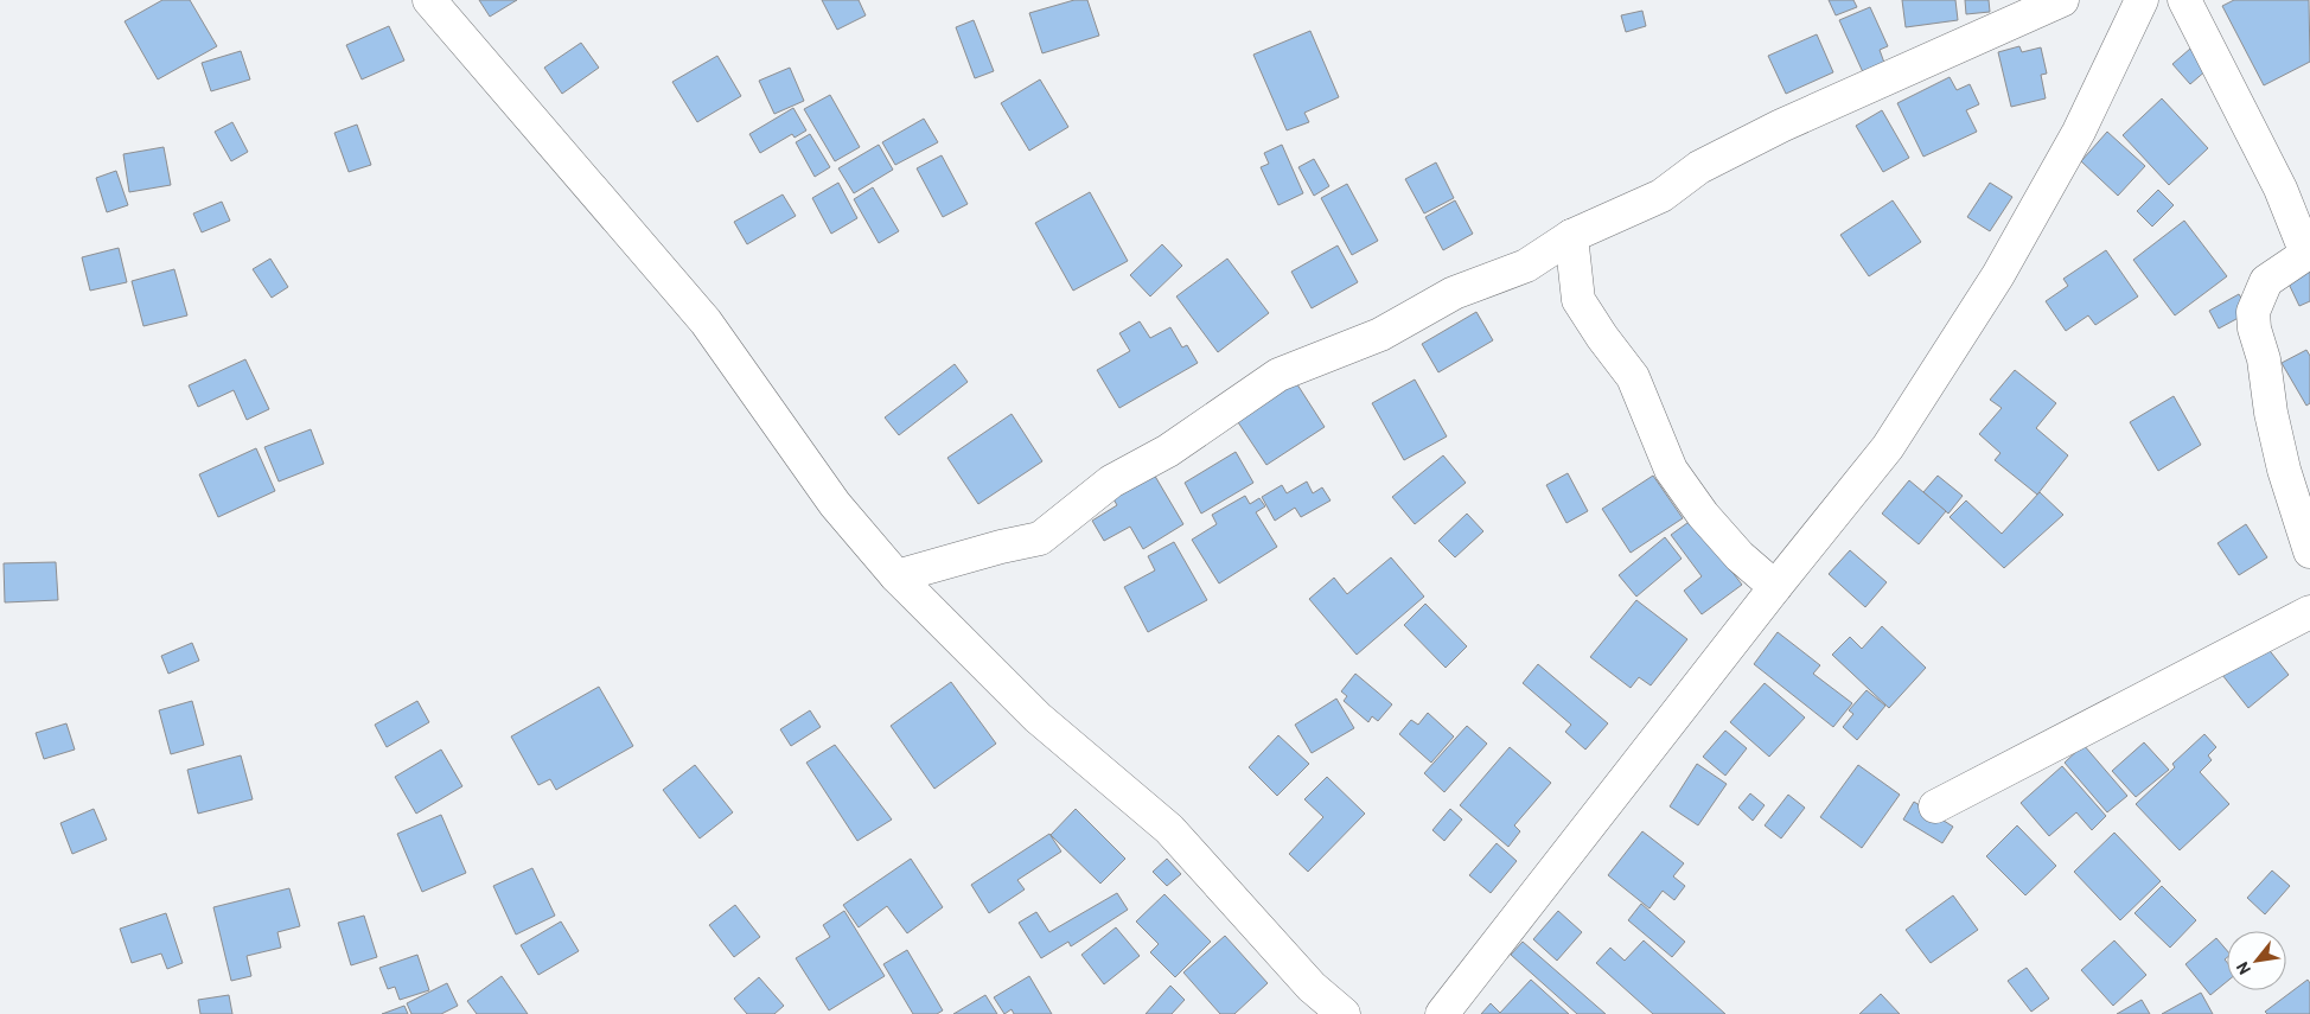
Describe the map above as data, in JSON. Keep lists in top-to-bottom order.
{
  "north": "bottom left"
}
